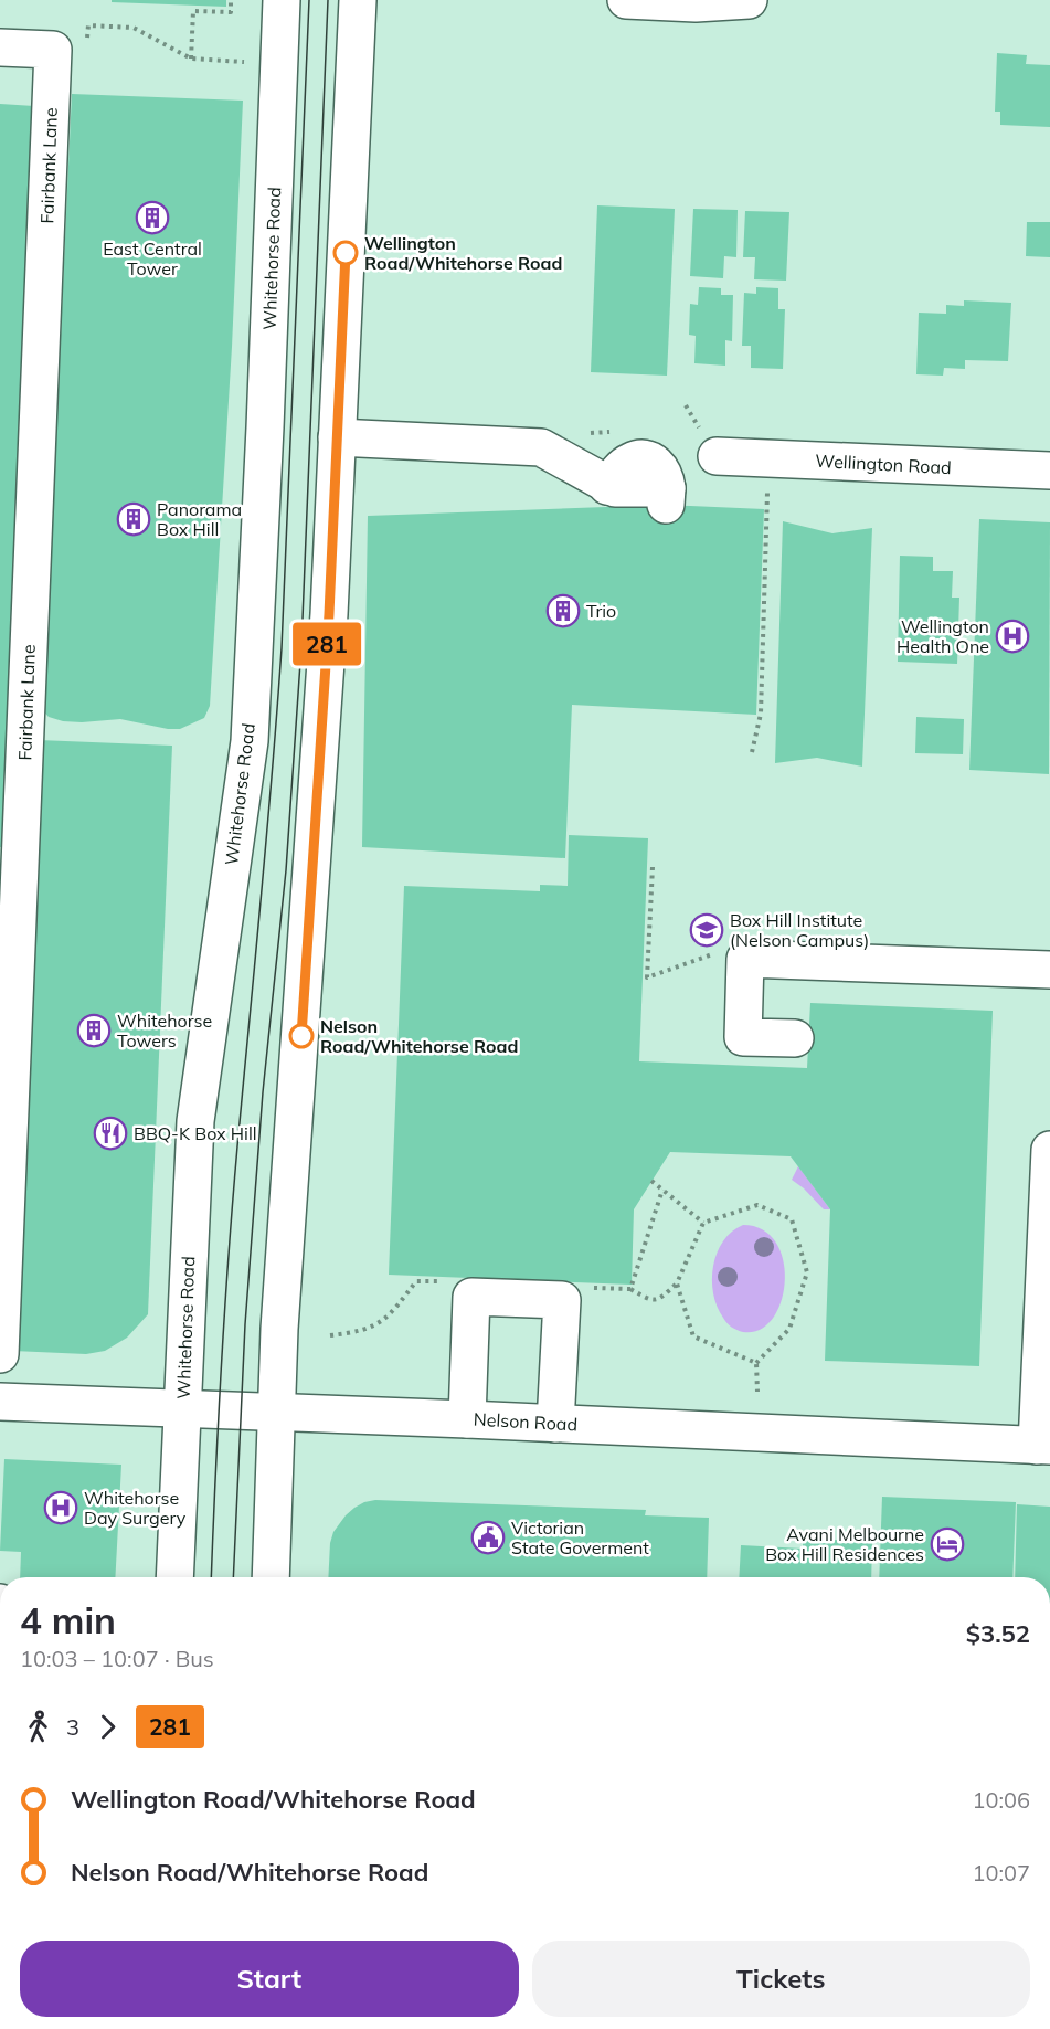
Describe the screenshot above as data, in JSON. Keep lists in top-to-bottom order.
{
  "streets": {
    "main road": [
      "Fairbank Lane",
      "Whitehorse Road",
      "Wellington Road",
      "Nelson Road"
    ]
  },
  "crossings": [
    ["Whitehorse Road", "Nelson Road"]
  ],
  "places": {
    "building": [
      "East Central Tower",
      "Panorama Box Hill",
      "Trio",
      "Whitehorse Towers"
    ],
    "other": ["Wellington Road/Whitehorse Road", "Nelson Road/Whitehorse Road"],
    "hospital": ["Wellington Health One", "Whitehorse Day Surgery"],
    "school or university": ["Box Hill Institute (Nelson Campus)"],
    "restaurant": ["BBQ-K Box Hill"],
    "public building": ["Victorian State Goverment"],
    "hotel": ["Avani Melbourne Box Hill Residences"]
  },
  "lines": ["bus line 281"],
  "page": {
    "on_map": "281",
    "heading": ["4 min", "10:03 – 10:07 · Bus", "$3.52"],
    "legs": ["3", "281"],
    "list": [
      {
        "name": "Wellington Road/Whitehorse Road",
        "value": "10:06"
      },
      {
        "name": "Nelson Road/Whitehorse Road",
        "value": "10:07"
      }
    ],
    "buttons": ["Start", "Tickets"]
  }
}
